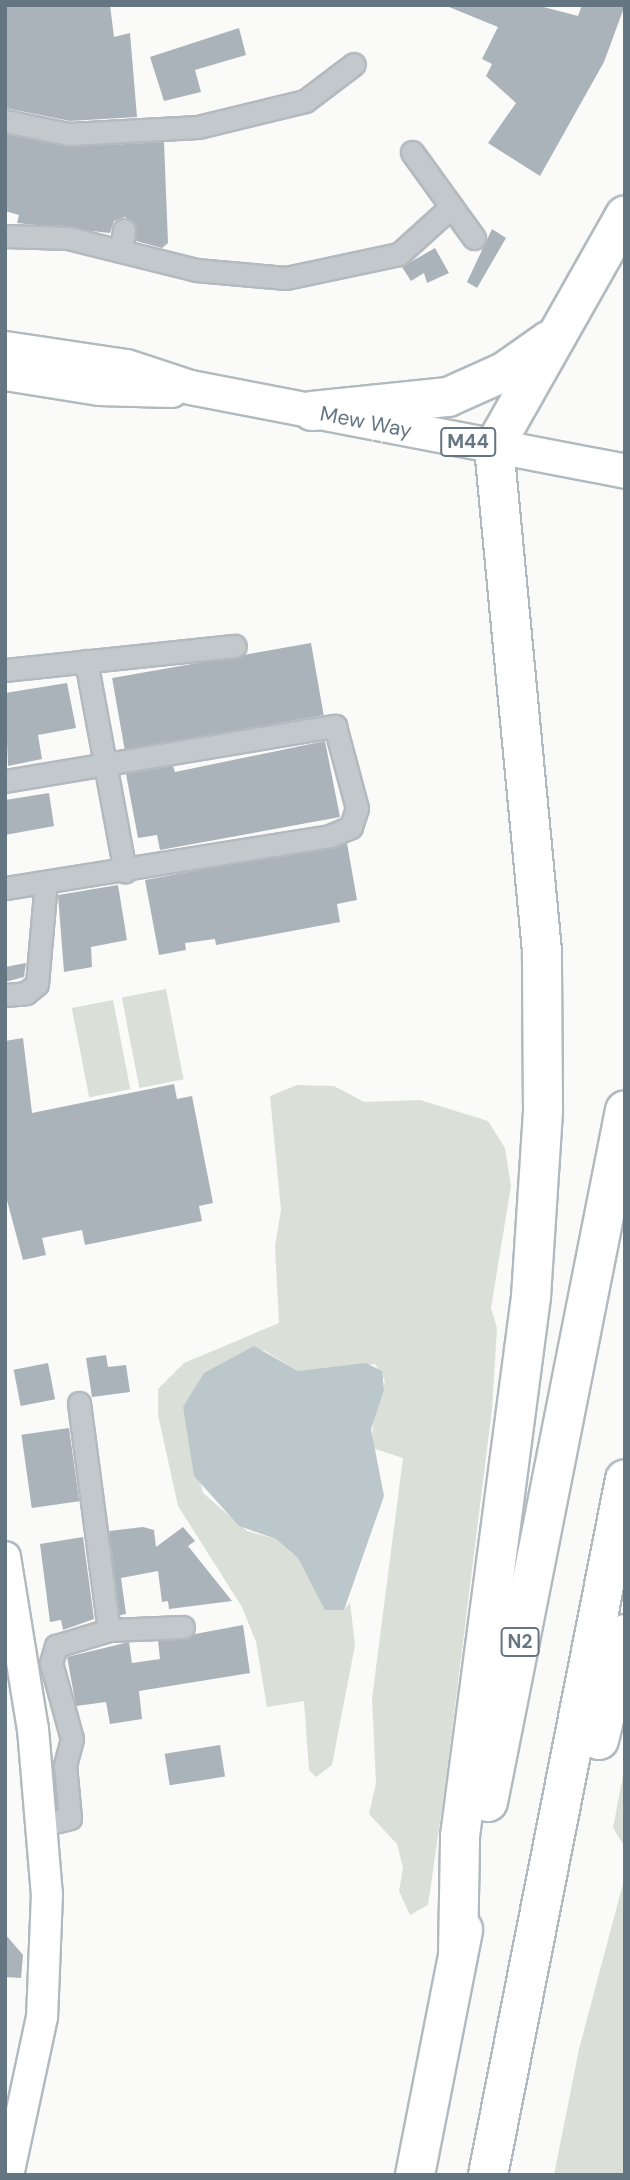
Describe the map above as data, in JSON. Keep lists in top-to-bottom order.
{
  "streets": {
    "highway": ["N2"],
    "main road": ["Mew Way", "M44"]
  }
}
